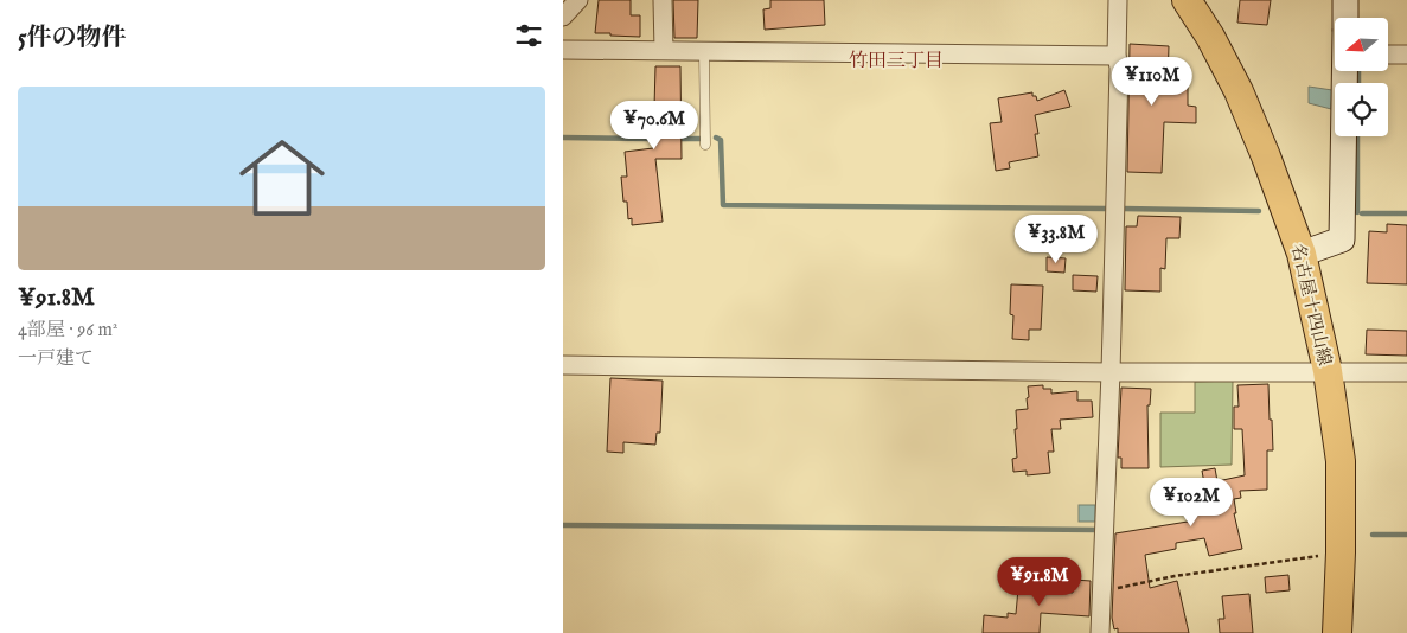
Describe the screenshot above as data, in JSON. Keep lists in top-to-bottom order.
{
  "streets": {
    "main road": ["名古屋十四山線"]
  },
  "districts": ["竹田三丁目"],
  "north": "left",
  "page": {
    "heading": "5件の物件",
    "price": [
      "¥110M",
      "¥70.6M",
      "¥33.8M",
      "¥102M",
      "¥91.8M"
    ],
    "list": [
      {
        "name": "¥91.8M",
        "note": "4部屋 · 96 m² · 一戸建て"
      }
    ]
  }
}
